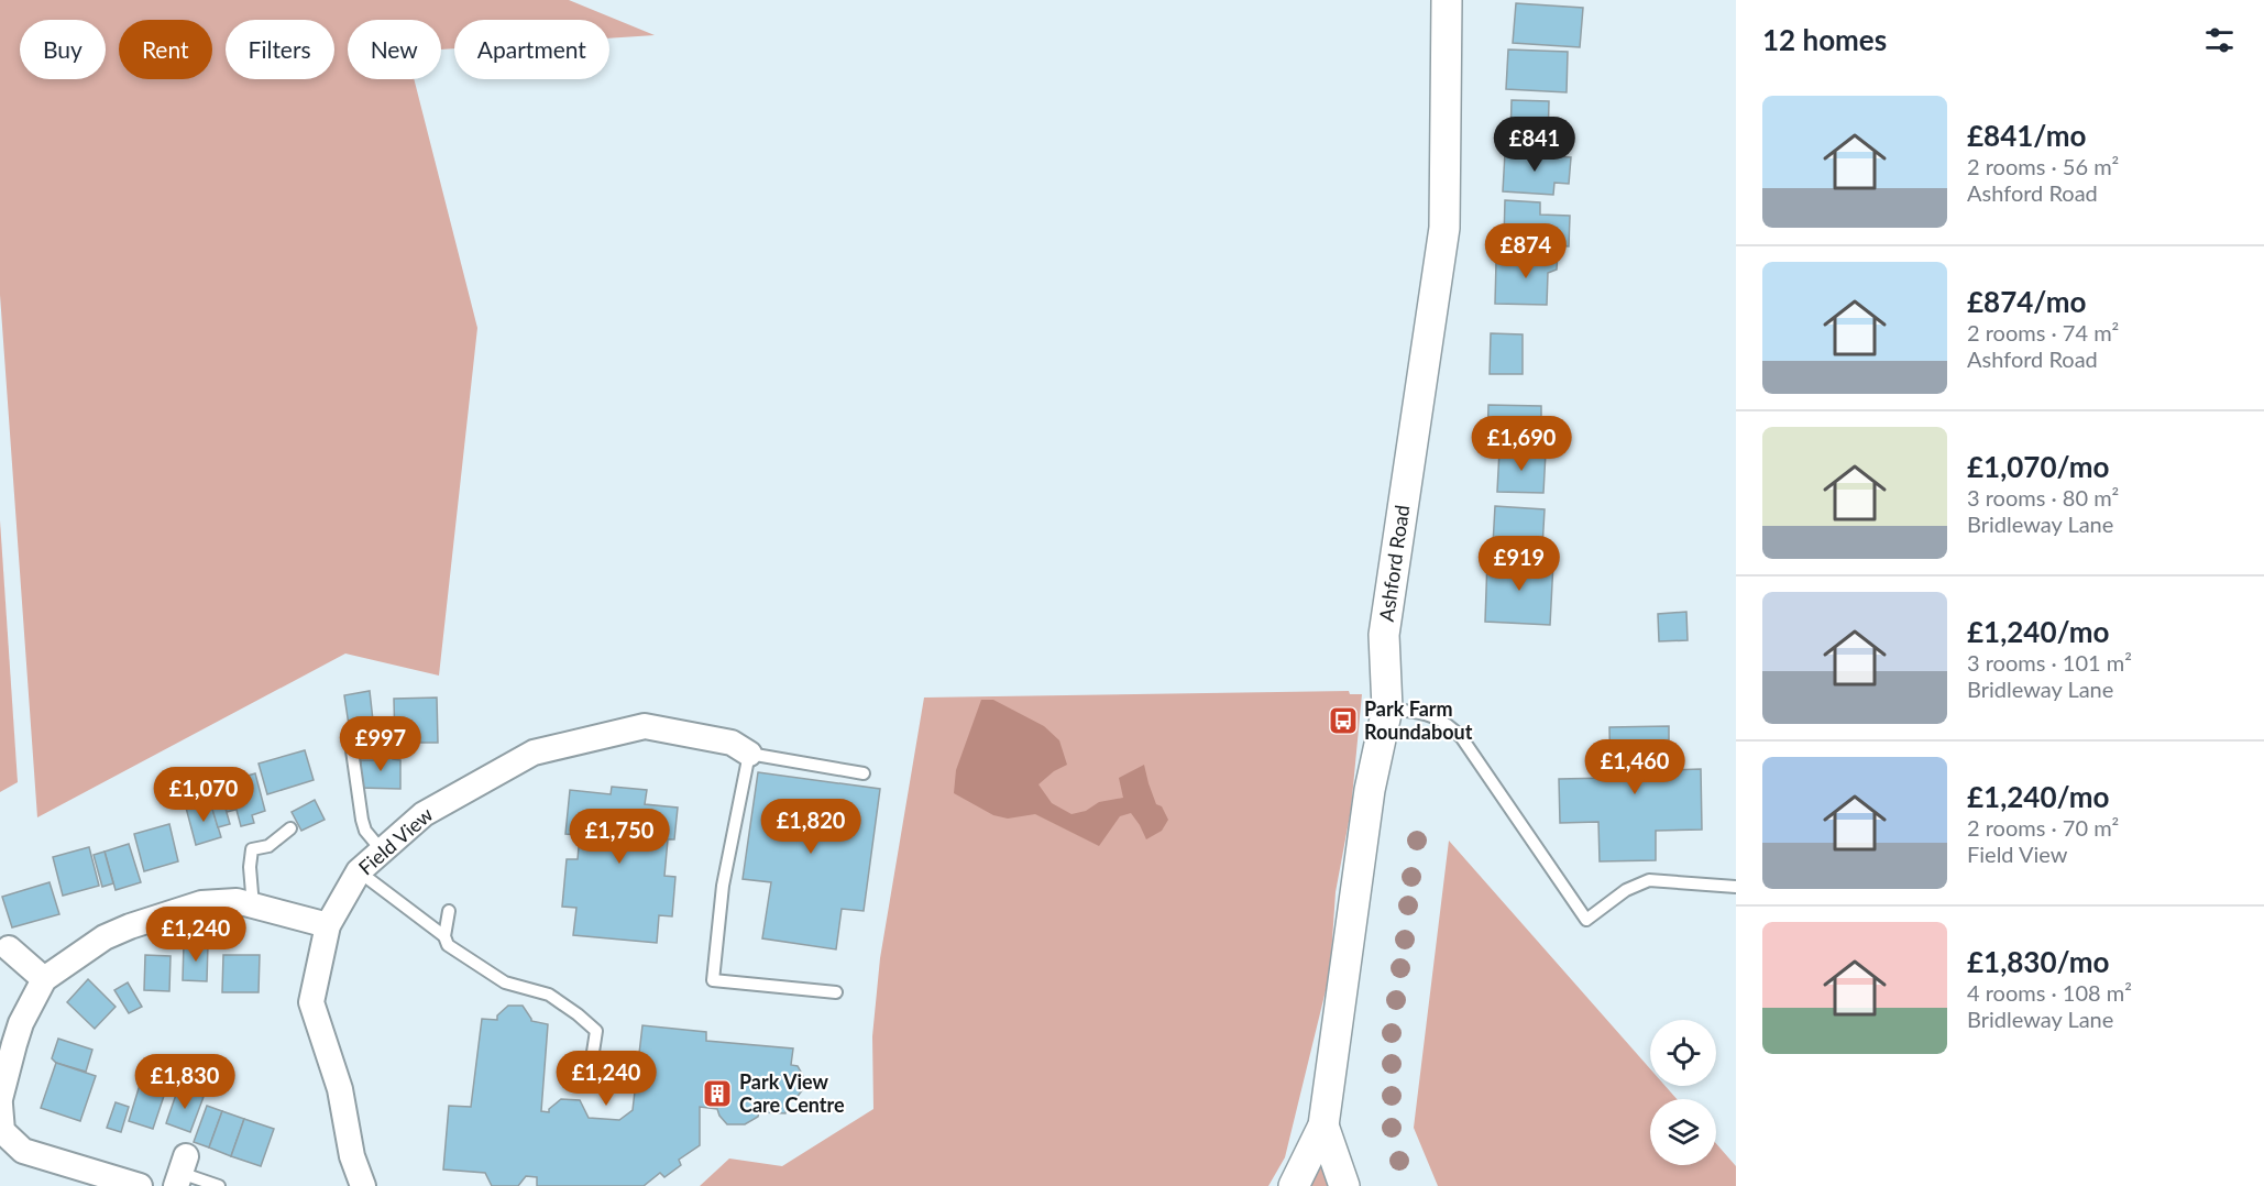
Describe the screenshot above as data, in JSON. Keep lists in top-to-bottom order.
{
  "streets": {
    "street": ["Ashford Road", "Field View"]
  },
  "places": {
    "bus stop": ["Park Farm Roundabout"],
    "building": ["Park View Care Centre"]
  },
  "page": {
    "heading": "12 homes",
    "chip": [
      "Buy",
      "Rent",
      "Filters",
      "New",
      "Apartment"
    ],
    "list": [
      {
        "name": "£841/mo",
        "note": "2 rooms · 56 m² · Ashford Road"
      },
      {
        "name": "£874/mo",
        "note": "2 rooms · 74 m² · Ashford Road"
      },
      {
        "name": "£1,070/mo",
        "note": "3 rooms · 80 m² · Bridleway Lane"
      },
      {
        "name": "£1,240/mo",
        "note": "3 rooms · 101 m² · Bridleway Lane"
      },
      {
        "name": "£1,240/mo",
        "note": "2 rooms · 70 m² · Field View"
      },
      {
        "name": "£1,830/mo",
        "note": "4 rooms · 108 m² · Bridleway Lane"
      }
    ],
    "price": [
      "£841",
      "£874",
      "£1,690",
      "£919",
      "£997",
      "£1,460",
      "£1,070",
      "£1,820",
      "£1,750",
      "£1,240",
      "£1,240",
      "£1,830"
    ]
  }
}
